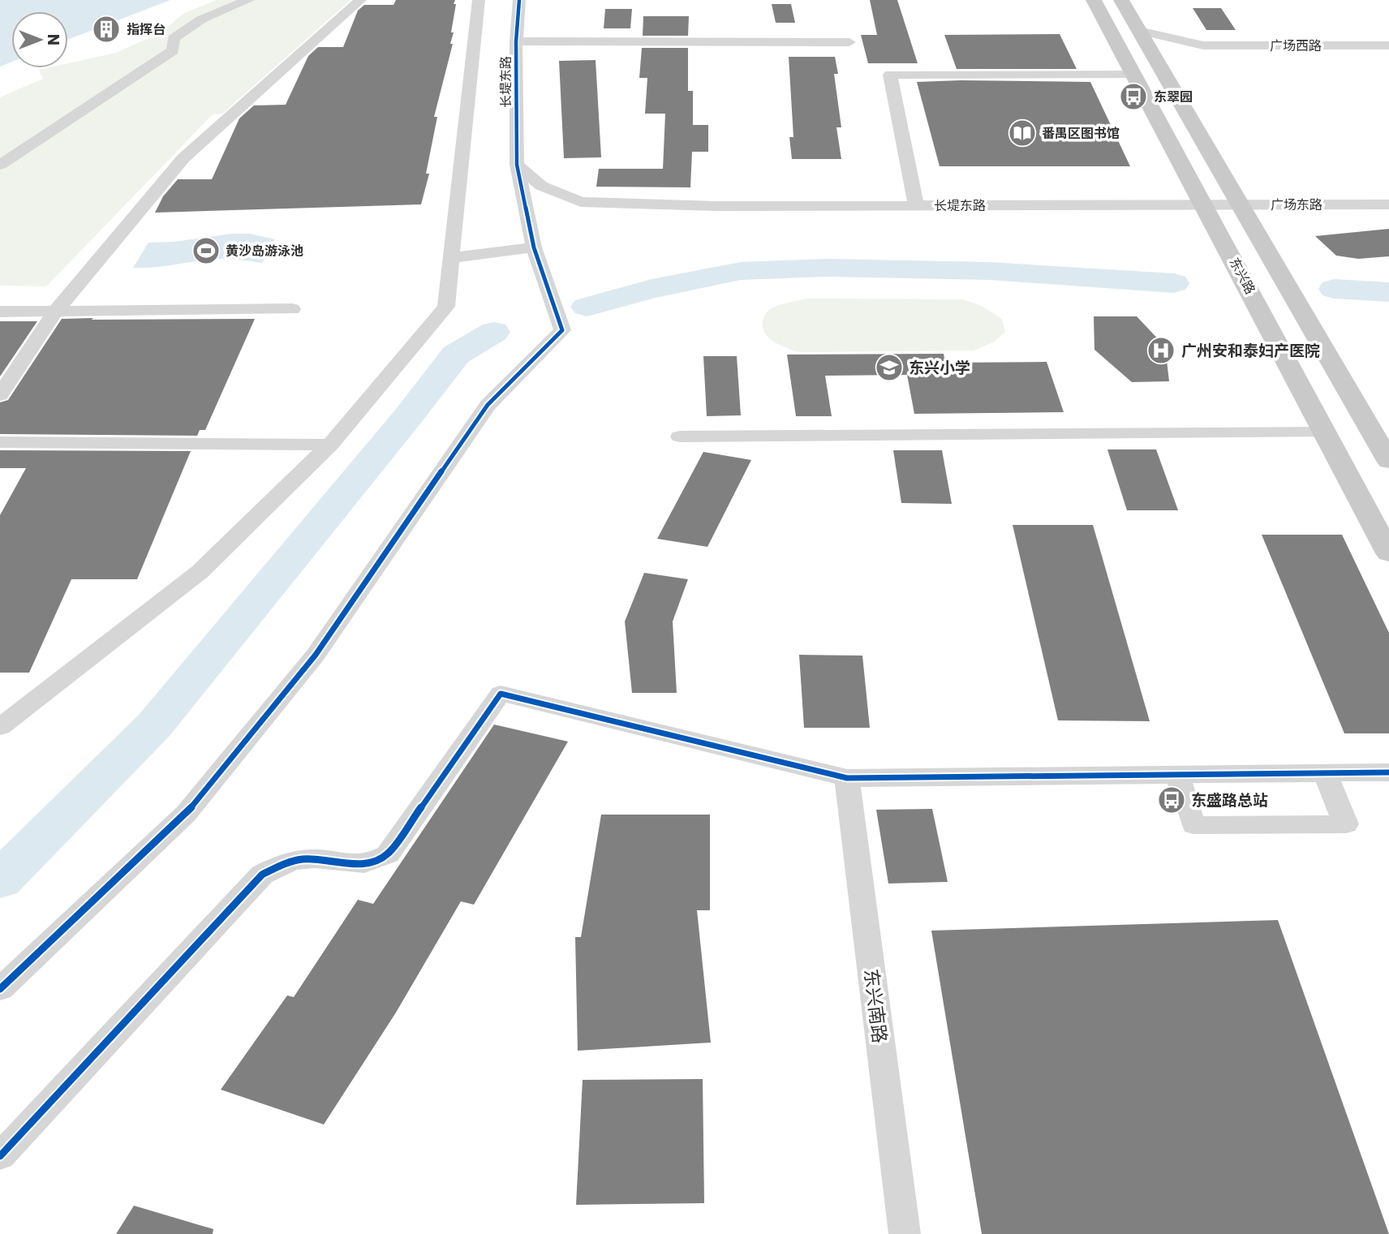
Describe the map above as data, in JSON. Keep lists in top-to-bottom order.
{
  "streets": {
    "main road": ["东兴路"],
    "street": [
      "广场西路",
      "长堤东路",
      "广场东路",
      "东兴南路"
    ]
  },
  "crossings": [
    ["长堤东路", "广场东路"],
    ["长堤东路", "东兴路"],
    ["广场东路", "东兴路"]
  ],
  "places": {
    "building": ["指挥台"],
    "bus stop": ["东翠园", "东盛路总站"],
    "library": ["番禺区图书馆"],
    "sports": ["黄沙岛游泳池"],
    "hospital": ["广州安和泰妇产医院"],
    "school or university": ["东兴小学"]
  },
  "north": "right"
}
